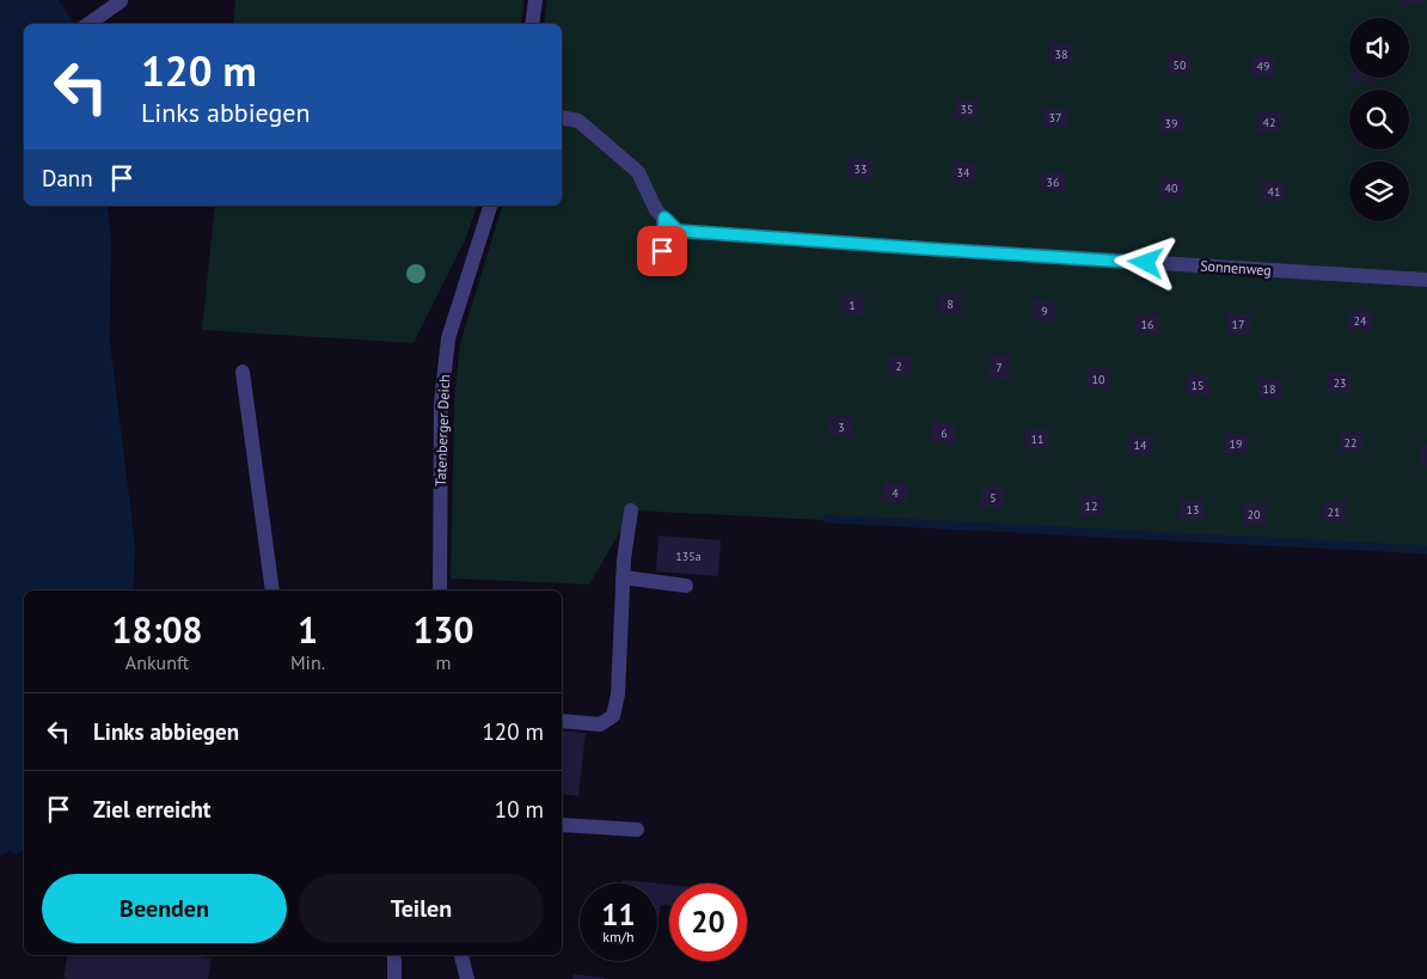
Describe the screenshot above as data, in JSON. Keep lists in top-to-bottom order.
{
  "streets": {
    "street": ["Sonnenweg", "Tatenberger Deich"]
  },
  "house_numbers": [
    "38",
    "50",
    "49",
    "35",
    "37",
    "42",
    "39",
    "33",
    "34",
    "36",
    "40",
    "41",
    "8",
    "1",
    "9",
    "24",
    "16",
    "17",
    "2",
    "7",
    "10",
    "23",
    "15",
    "18",
    "3",
    "6",
    "11",
    "22",
    "19",
    "14",
    "4",
    "5",
    "12",
    "13",
    "21",
    "20",
    "135a"
  ],
  "page": {
    "turn": ["120 m", "Links abbiegen"],
    "then": "Dann",
    "eta": [
      "18:08",
      "Ankunft",
      "1",
      "Min.",
      "130",
      "m"
    ],
    "list": [
      {
        "name": "Links abbiegen",
        "value": "120 m"
      },
      {
        "name": "Ziel erreicht",
        "value": "10 m"
      }
    ],
    "buttons": ["Beenden", "Teilen"],
    "speed": "11 km/h",
    "limit": "20"
  }
}
